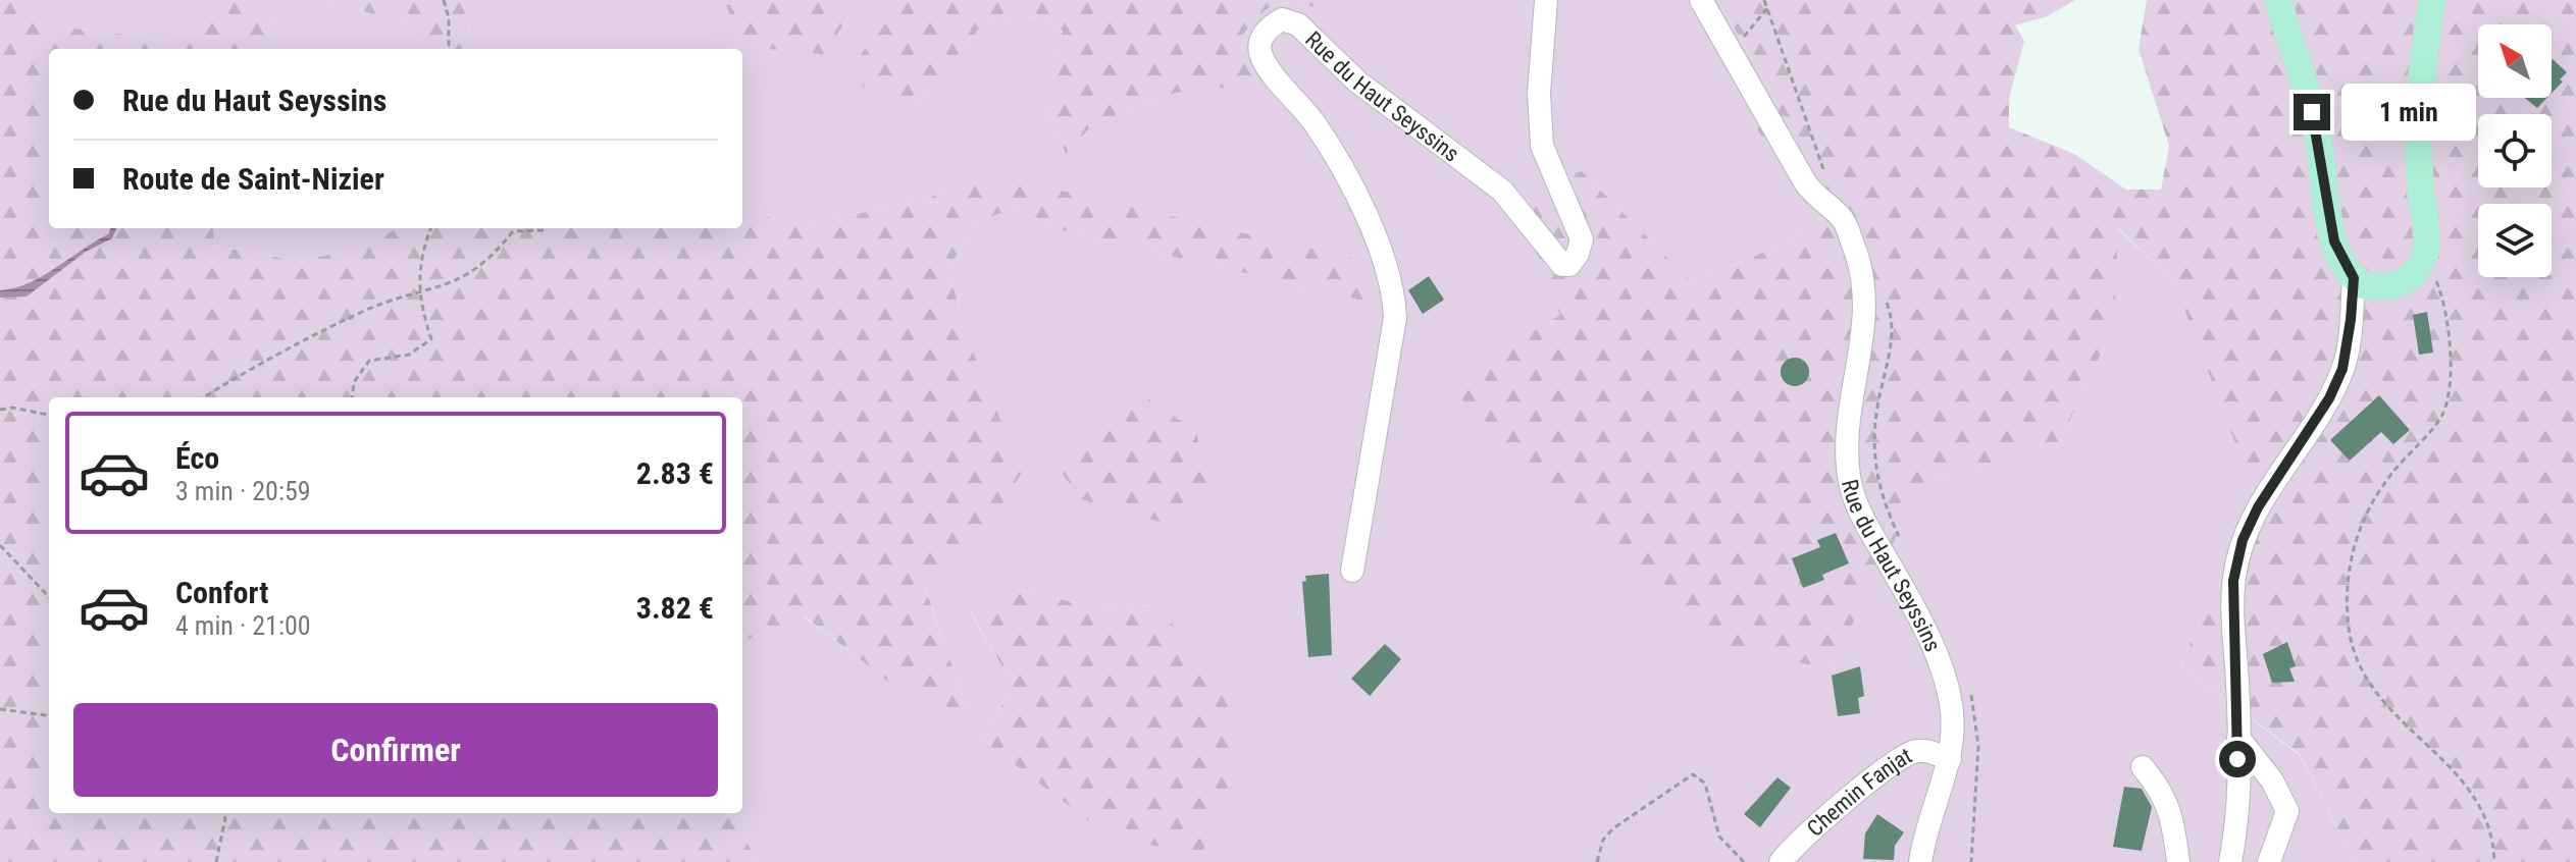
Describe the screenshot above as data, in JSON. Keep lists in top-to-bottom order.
{
  "streets": {
    "street": ["Rue du Haut Seyssins", "Chemin Fanjat"]
  },
  "crossings": [
    ["Rue du Haut Seyssins", "Chemin Fanjat"]
  ],
  "north": "top left",
  "page": {
    "banner": ["Rue du Haut Seyssins", "Route de Saint-Nizier"],
    "bubble": "1 min",
    "list": [
      {
        "name": "Éco",
        "note": "3 min · 20:59",
        "value": "2.83 €"
      },
      {
        "name": "Confort",
        "note": "4 min · 21:00",
        "value": "3.82 €"
      }
    ],
    "buttons": "Confirmer"
  }
}
